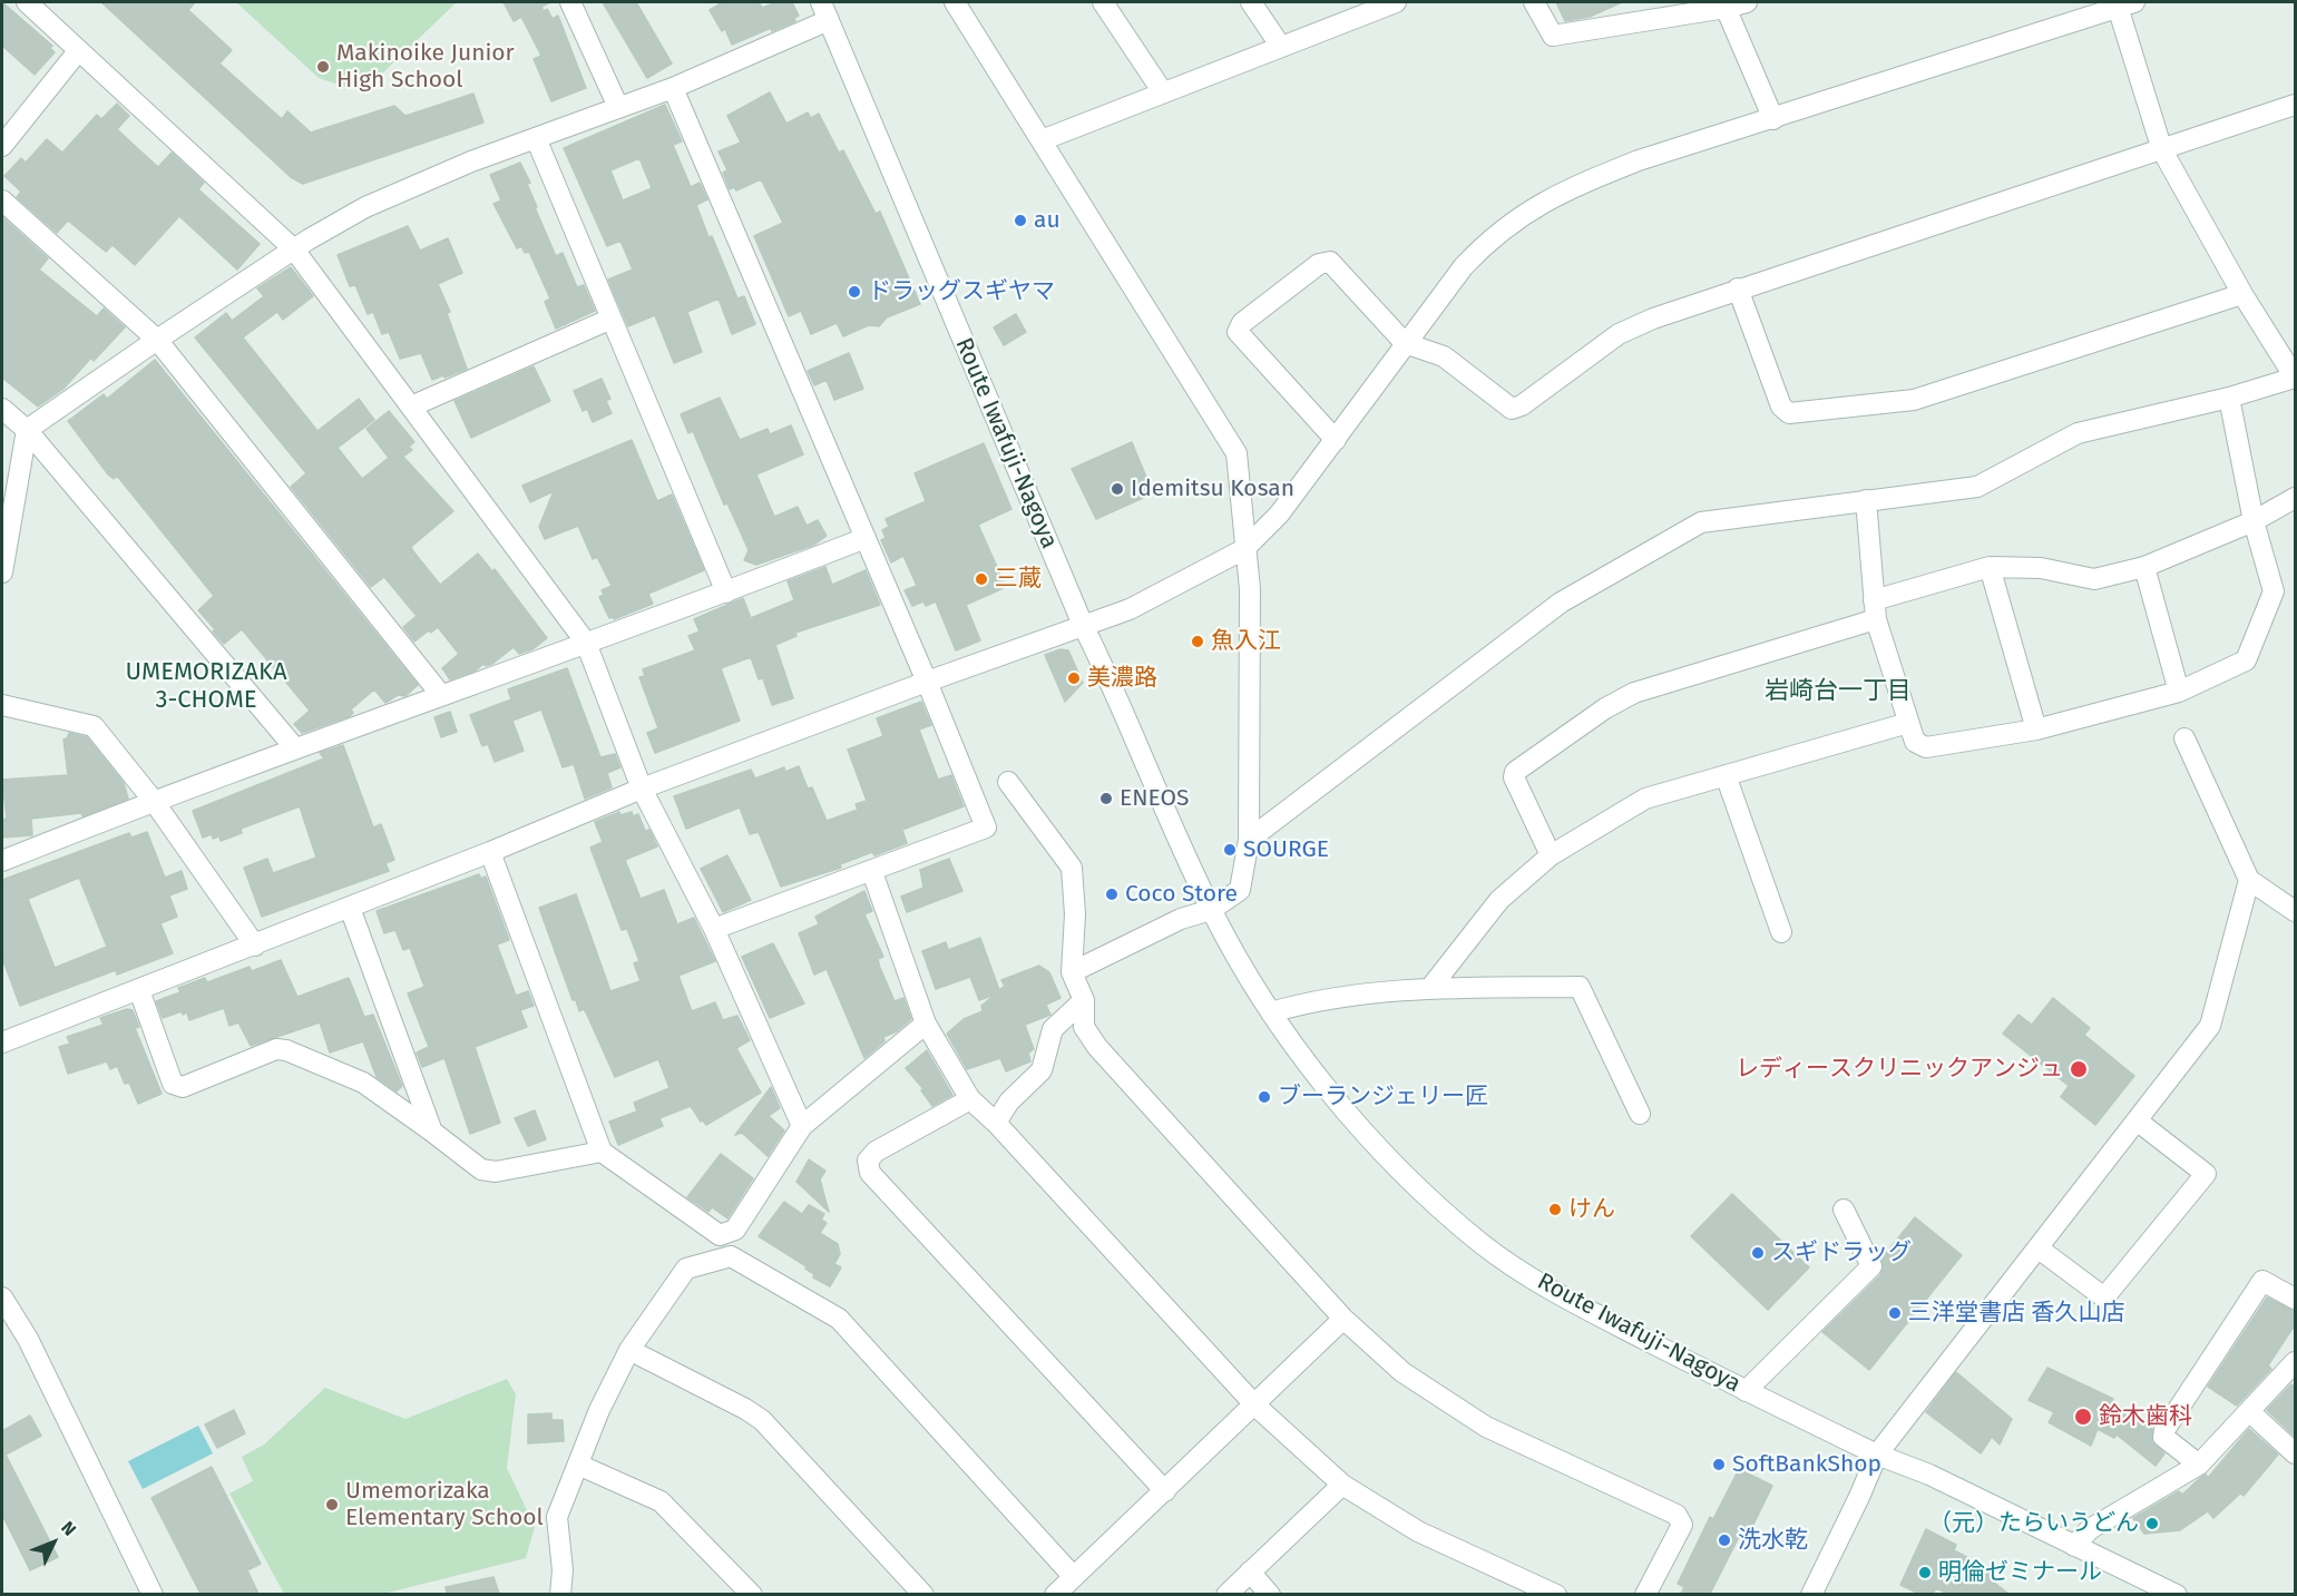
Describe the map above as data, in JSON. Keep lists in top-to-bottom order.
{
  "streets": {
    "street": ["Route Iwafuji-Nagoya"]
  },
  "districts": ["UMEMORIZAKA 3-CHOME", "岩崎台一丁目"],
  "places": [
    "Makinoike Junior High School",
    "au",
    "ドラッグスギヤマ",
    "Idemitsu Kosan",
    "三蔵",
    "魚入江",
    "美濃路",
    "ENEOS",
    "SOURGE",
    "Coco Store",
    "レディースクリニックアンジュ",
    "ブーランジェリー匠",
    "けん",
    "スギドラッグ",
    "三洋堂書店 香久山店",
    "鈴木歯科",
    "SoftBankShop",
    "Umemorizaka Elementary School",
    "（元）たらいうどん",
    "洗水乾",
    "明倫ゼミナール"
  ],
  "north": "top right"
}
